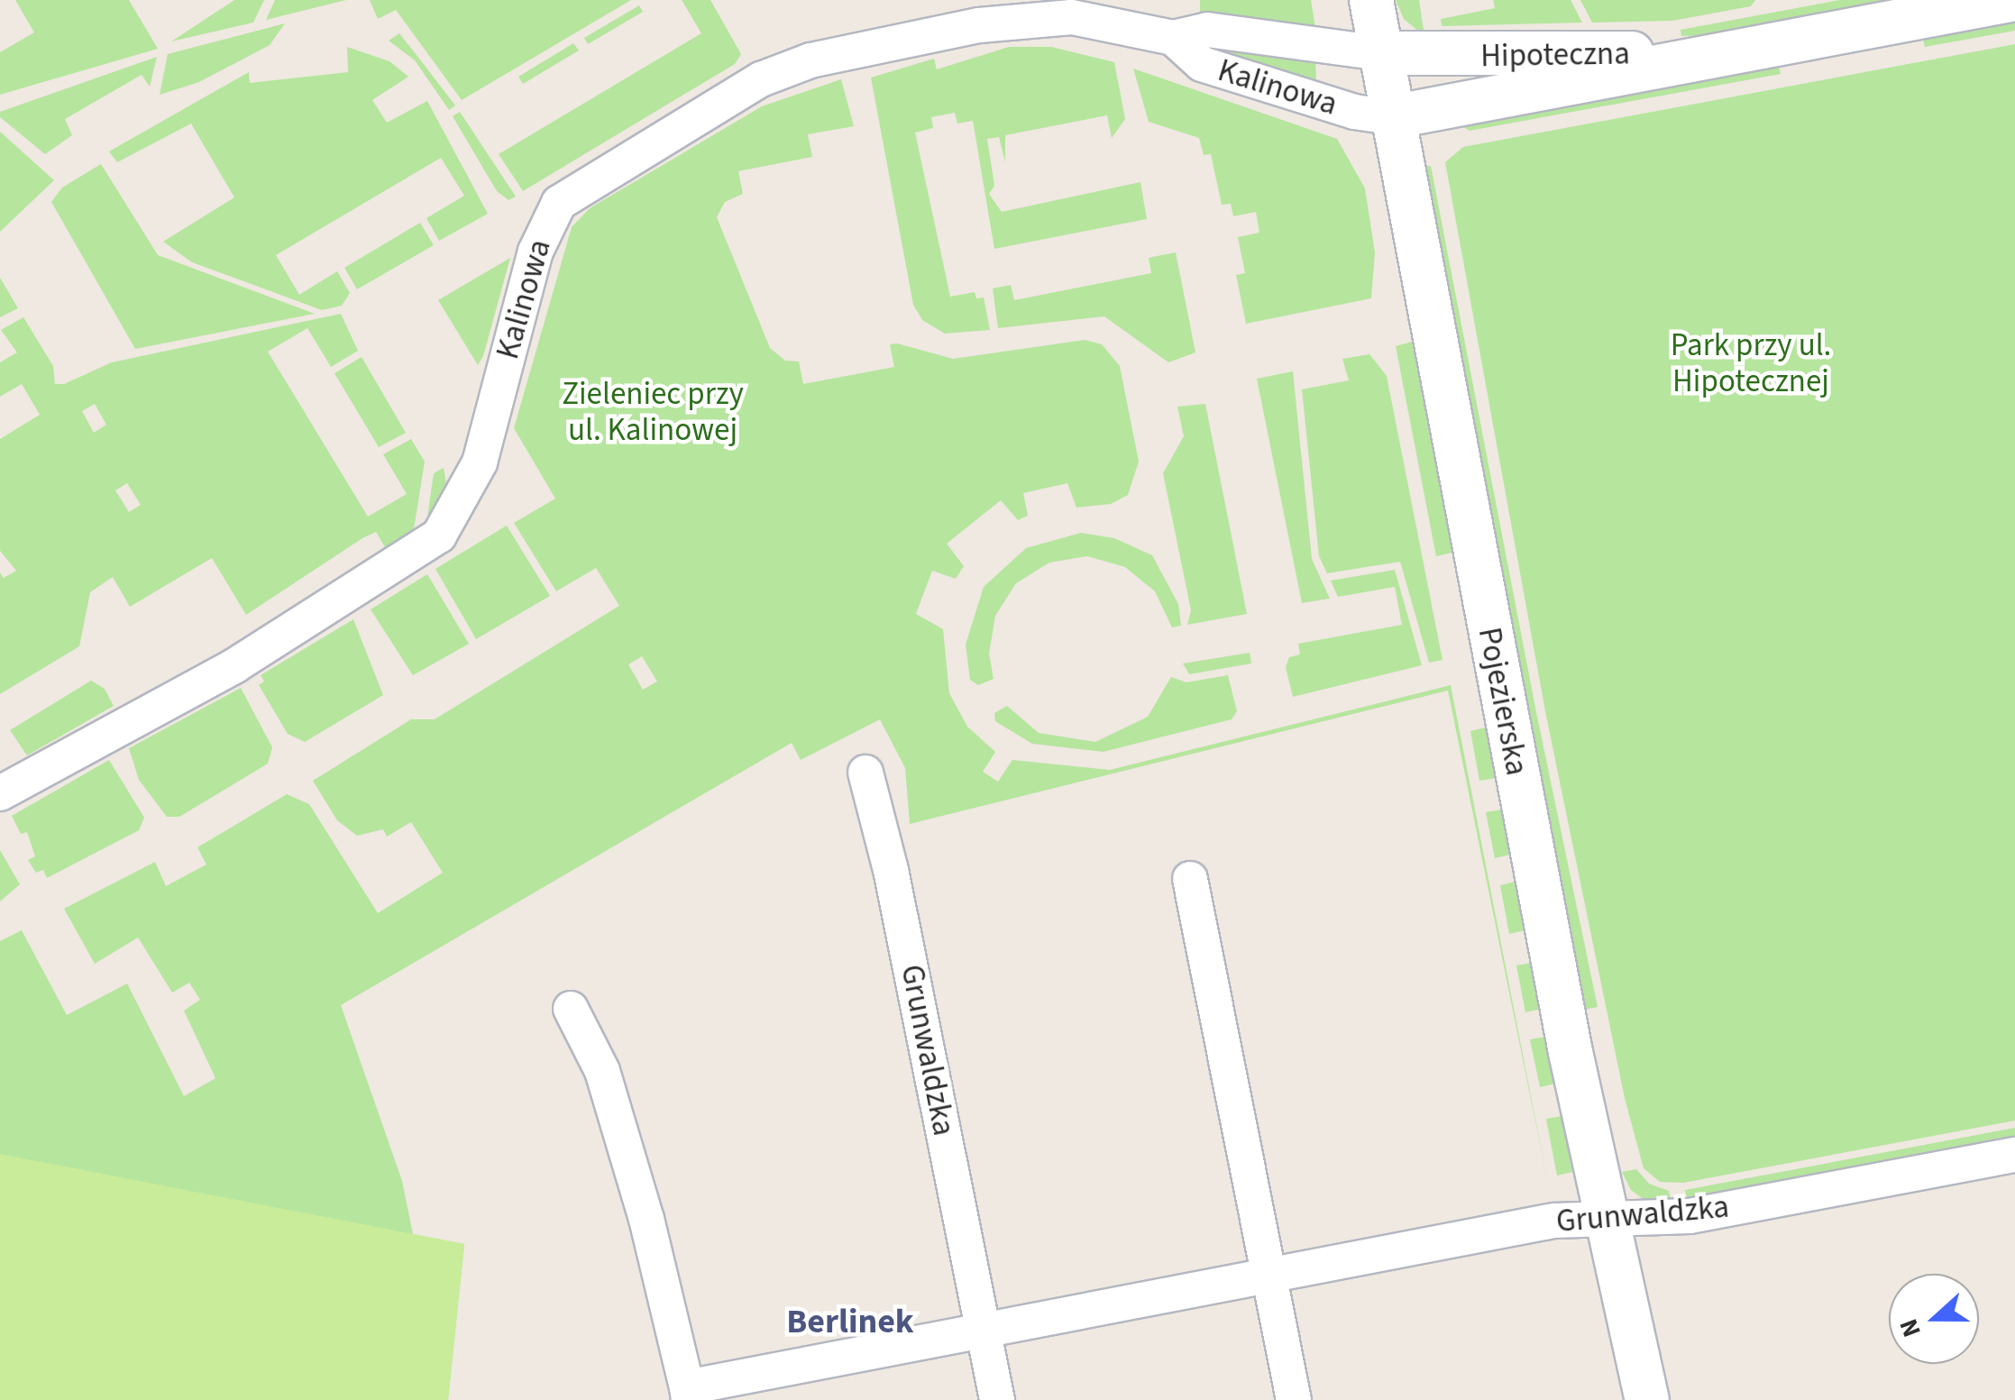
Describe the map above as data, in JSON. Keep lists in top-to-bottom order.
{
  "streets": {
    "street": [
      "Hipoteczna",
      "Kalinowa",
      "Pojezierska",
      "Grunwaldzka"
    ]
  },
  "crossings": [
    ["Hipoteczna", "Kalinowa"],
    ["Hipoteczna", "Pojezierska"],
    ["Kalinowa", "Pojezierska"],
    ["Pojezierska", "Grunwaldzka"]
  ],
  "districts": ["Berlinek"],
  "parks": ["Park przy ul. Hipotecznej", "Zieleniec przy ul. Kalinowej"],
  "north": "left"
}
